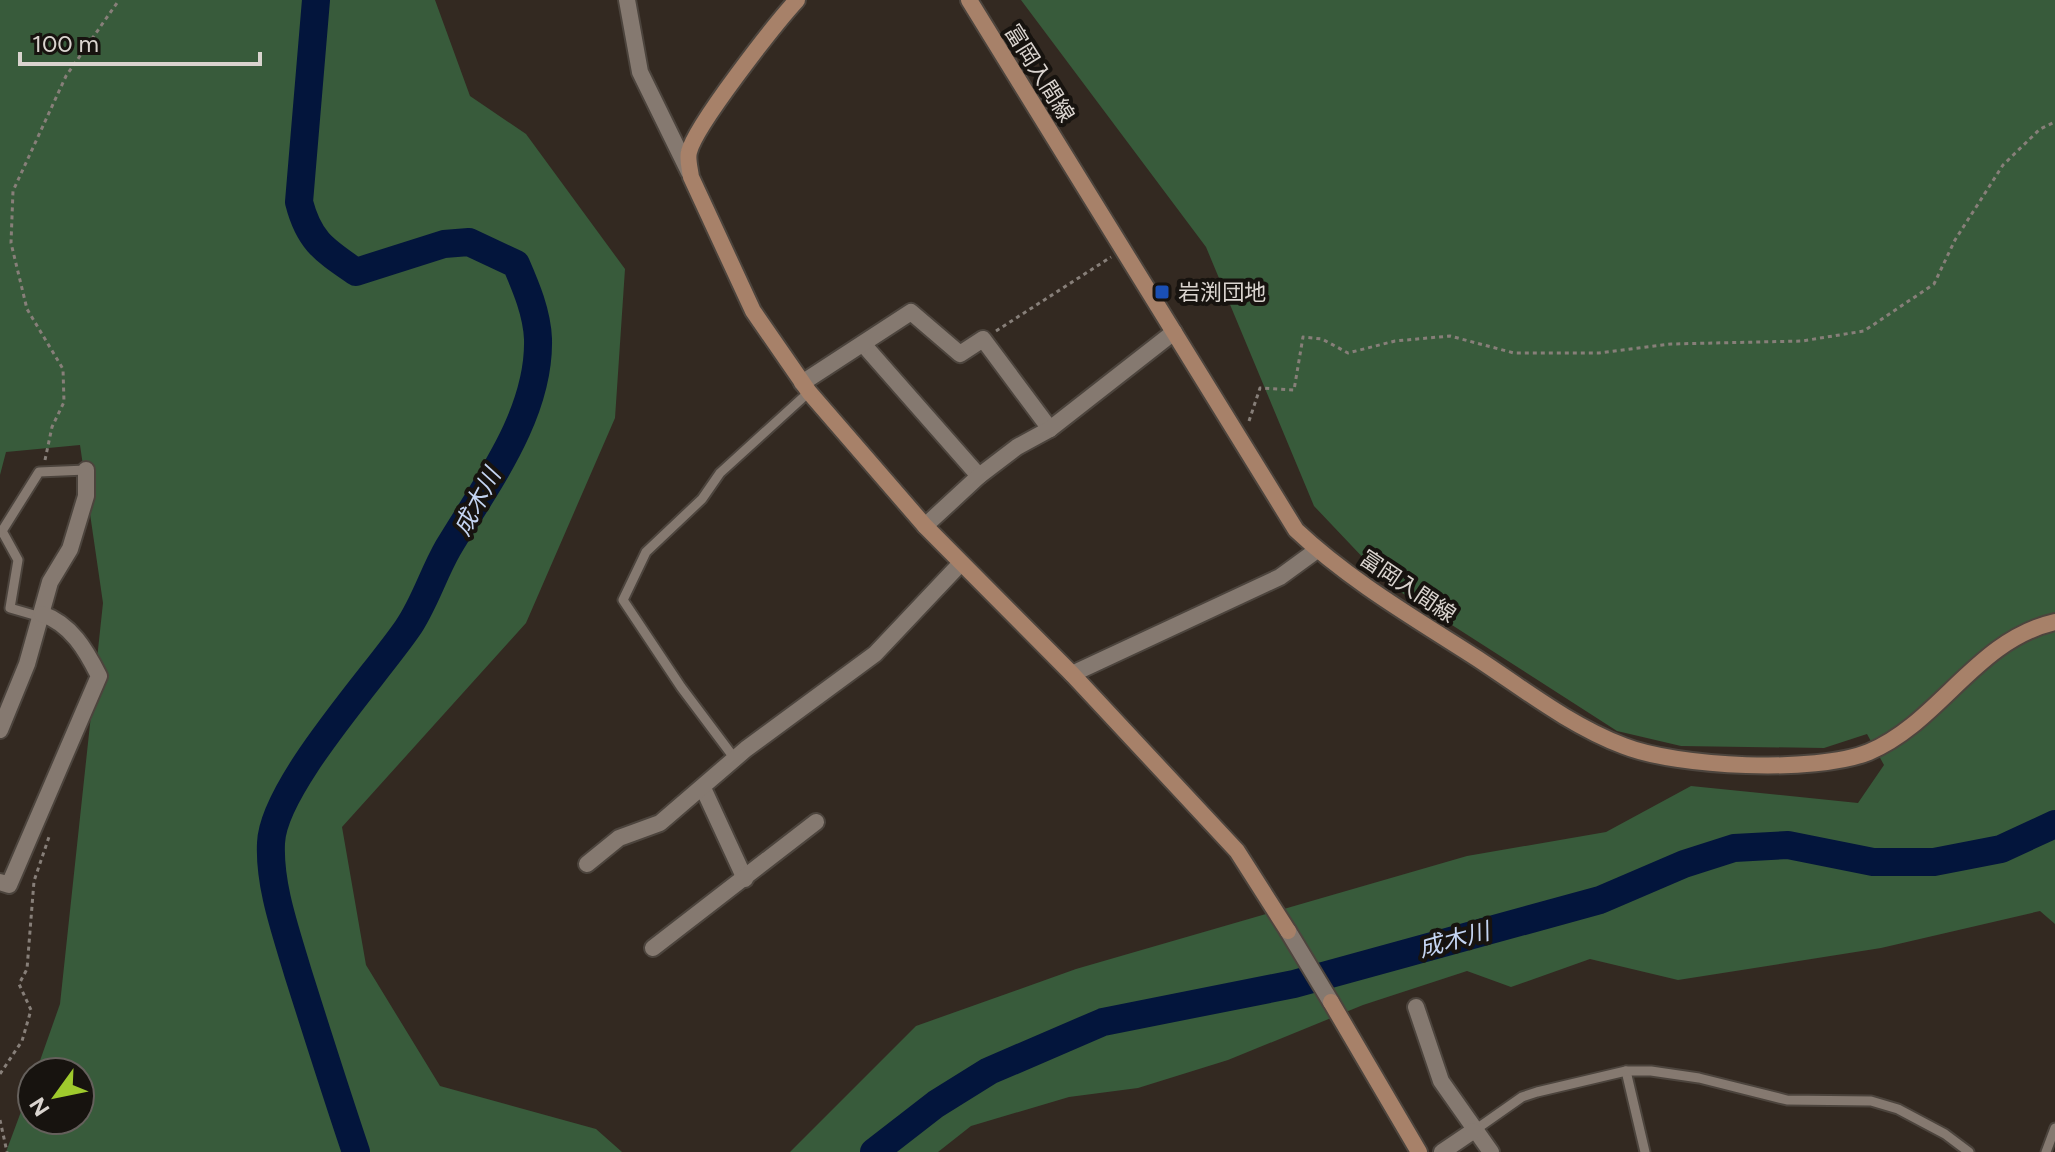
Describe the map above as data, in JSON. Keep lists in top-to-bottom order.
{
  "streets": {
    "main road": ["富岡入間線"]
  },
  "water": ["成木川"],
  "places": {
    "transit": ["岩渕団地"]
  },
  "scale_bar": "100 m",
  "north": "bottom left"
}
